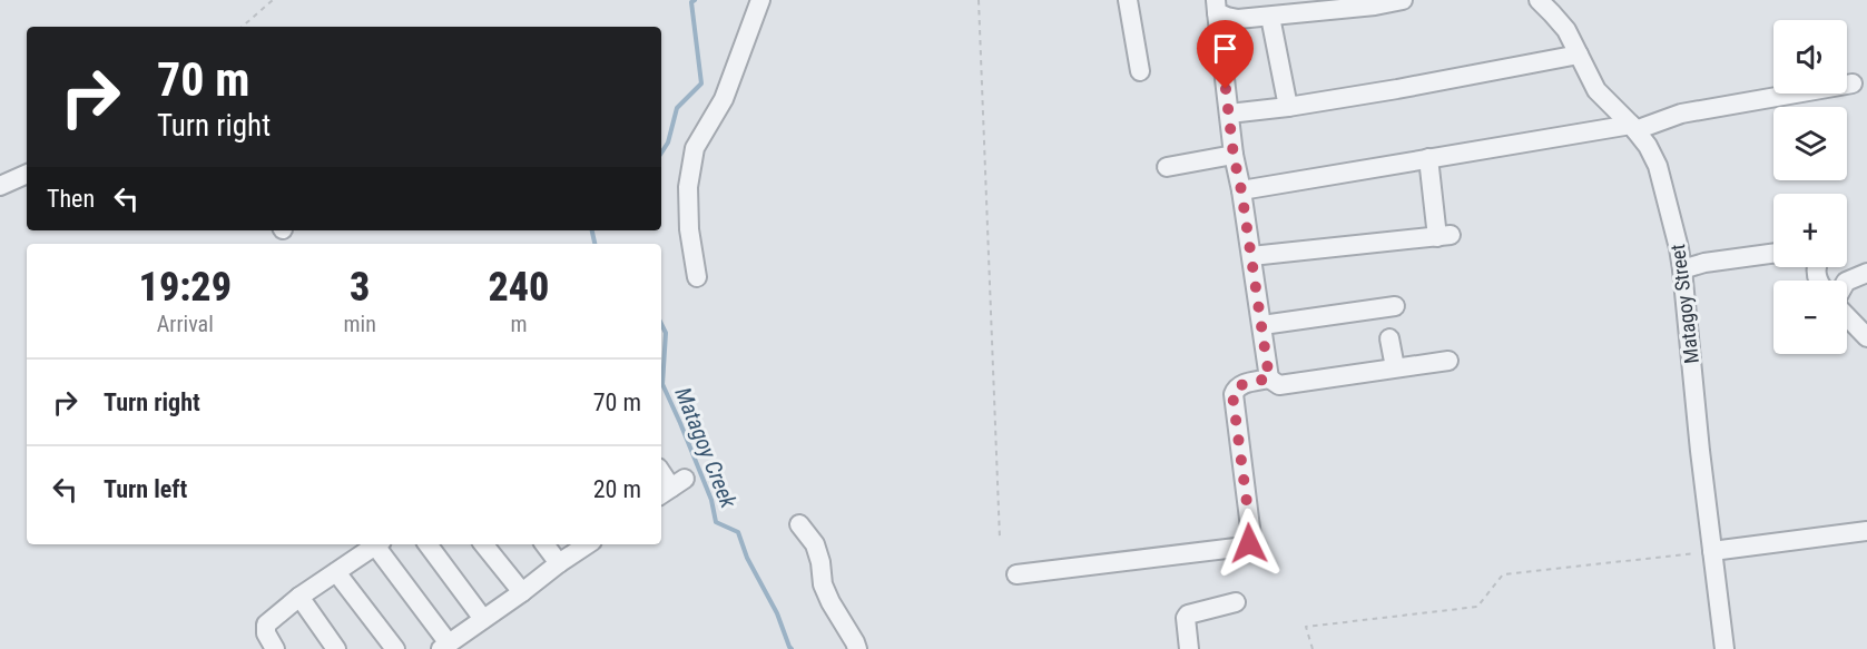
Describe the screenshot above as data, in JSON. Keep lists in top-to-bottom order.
{
  "streets": {
    "street": ["Matagoy Street"]
  },
  "water": ["Matagoy Creek"],
  "page": {
    "map_buttons": ["+", "−"],
    "turn": ["70 m", "Turn right"],
    "then": "Then",
    "eta": [
      "19:29",
      "Arrival",
      "3",
      "min",
      "240",
      "m"
    ],
    "list": [
      {
        "name": "Turn right",
        "value": "70 m"
      },
      {
        "name": "Turn left",
        "value": "20 m"
      }
    ]
  }
}
